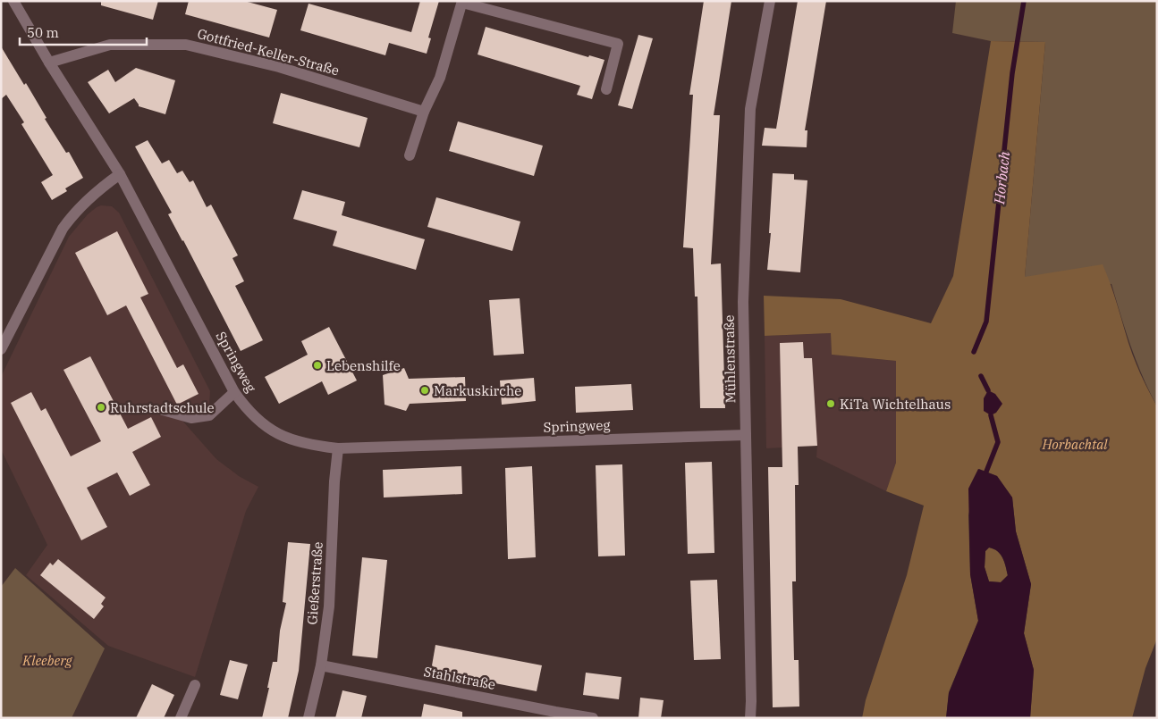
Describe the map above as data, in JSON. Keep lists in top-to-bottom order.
{
  "streets": {
    "street": [
      "Gottfried-Keller-Straße",
      "Mühlenstraße",
      "Springweg",
      "Gießerstraße",
      "Stahlstraße"
    ]
  },
  "crossings": [
    ["Gottfried-Keller-Straße", "Springweg"],
    ["Mühlenstraße", "Springweg"],
    ["Springweg", "Gießerstraße"],
    ["Gießerstraße", "Stahlstraße"]
  ],
  "water": ["Horbach"],
  "parks": ["Horbachtal", "Kleeberg"],
  "places": [
    "Lebenshilfe",
    "Markuskirche",
    "KiTa Wichtelhaus",
    "Ruhrstadtschule"
  ],
  "scale_bar": "50 m"
}
